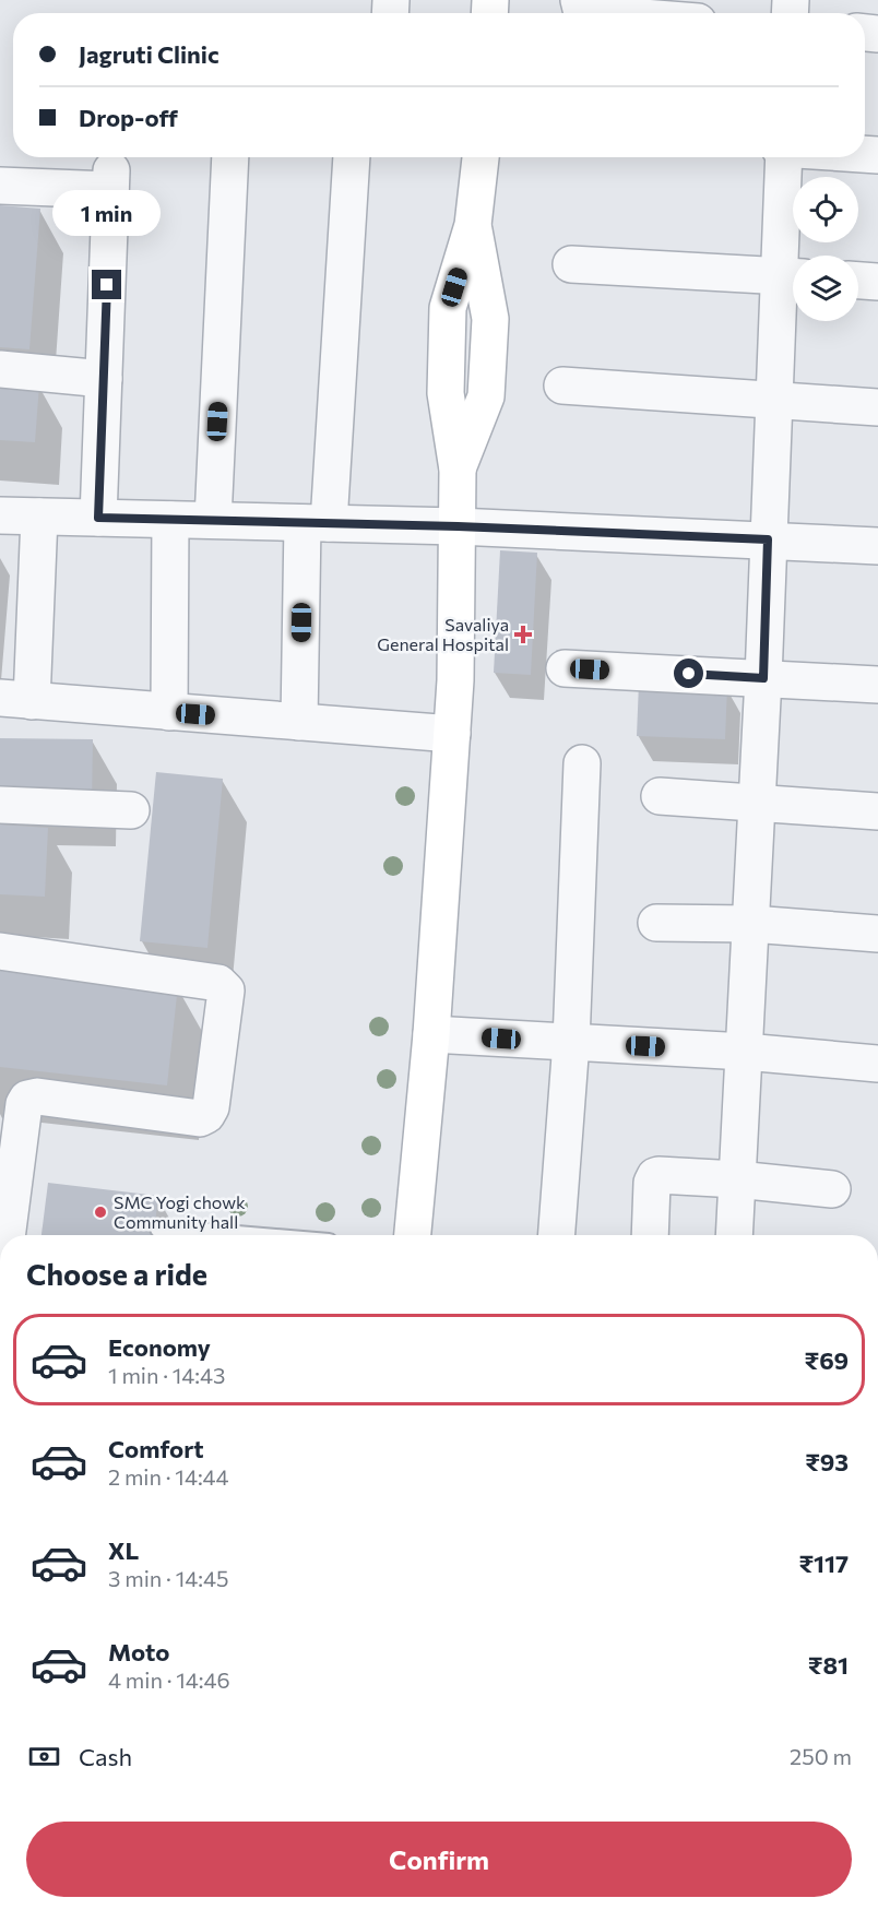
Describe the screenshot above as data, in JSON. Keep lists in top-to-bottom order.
{
  "places": {
    "health": ["Savaliya General Hospital"],
    "other": ["SMC Yogi chowk Community hall"]
  },
  "page": {
    "banner": ["Jagruti Clinic", "Drop-off"],
    "bubble": "1 min",
    "heading": "Choose a ride",
    "list": [
      {
        "name": "Economy",
        "note": "1 min · 14:43",
        "value": "₹69"
      },
      {
        "name": "Comfort",
        "note": "2 min · 14:44",
        "value": "₹93"
      },
      {
        "name": "XL",
        "note": "3 min · 14:45",
        "value": "₹117"
      },
      {
        "name": "Moto",
        "note": "4 min · 14:46",
        "value": "₹81"
      }
    ],
    "pay": ["Cash", "250 m"],
    "buttons": "Confirm"
  }
}
